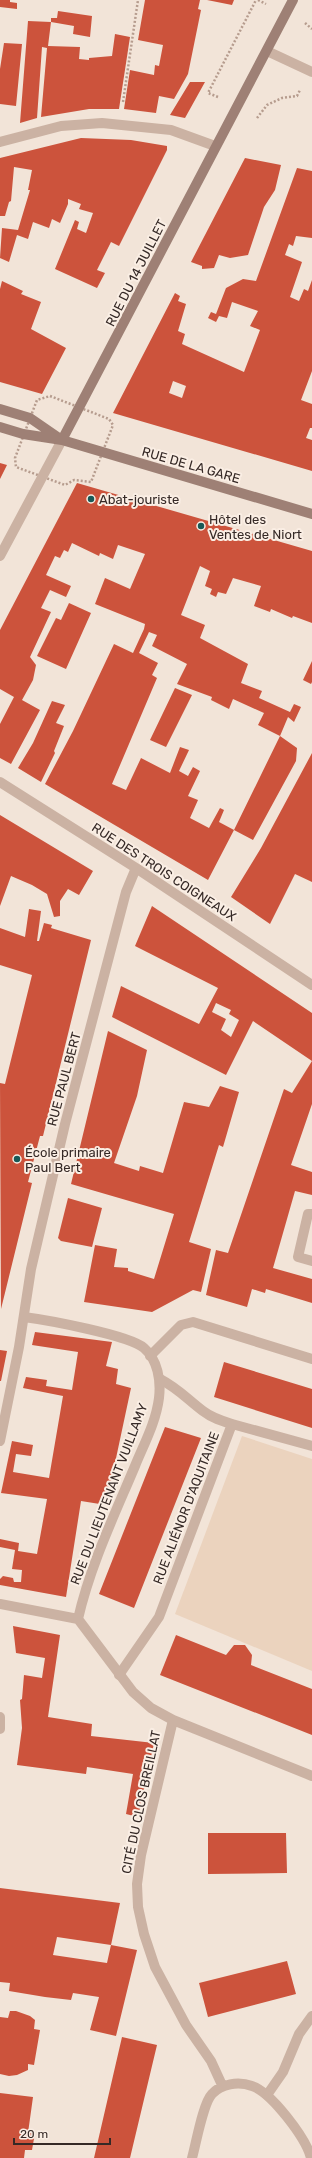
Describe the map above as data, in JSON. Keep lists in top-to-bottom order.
{
  "streets": {
    "main road": ["RUE DU 14 JUILLET", "RUE DE LA GARE"],
    "street": [
      "RUE DES TROIS COIGNEAUX",
      "RUE PAUL BERT",
      "RUE DU LIEUTENANT VUILLAMY",
      "RUE ALIÉNOR D'AQUITAINE",
      "CITÉ DU CLOS BREILLAT"
    ]
  },
  "crossings": [
    ["RUE DU 14 JUILLET", "RUE DE LA GARE"],
    ["RUE DES TROIS COIGNEAUX", "RUE PAUL BERT"],
    ["RUE DU LIEUTENANT VUILLAMY", "RUE ALIÉNOR D'AQUITAINE"]
  ],
  "places": ["Abat-jouriste", "Hôtel des Ventes de Niort", "École primaire Paul Bert"],
  "scale_bar": "20 m"
}
